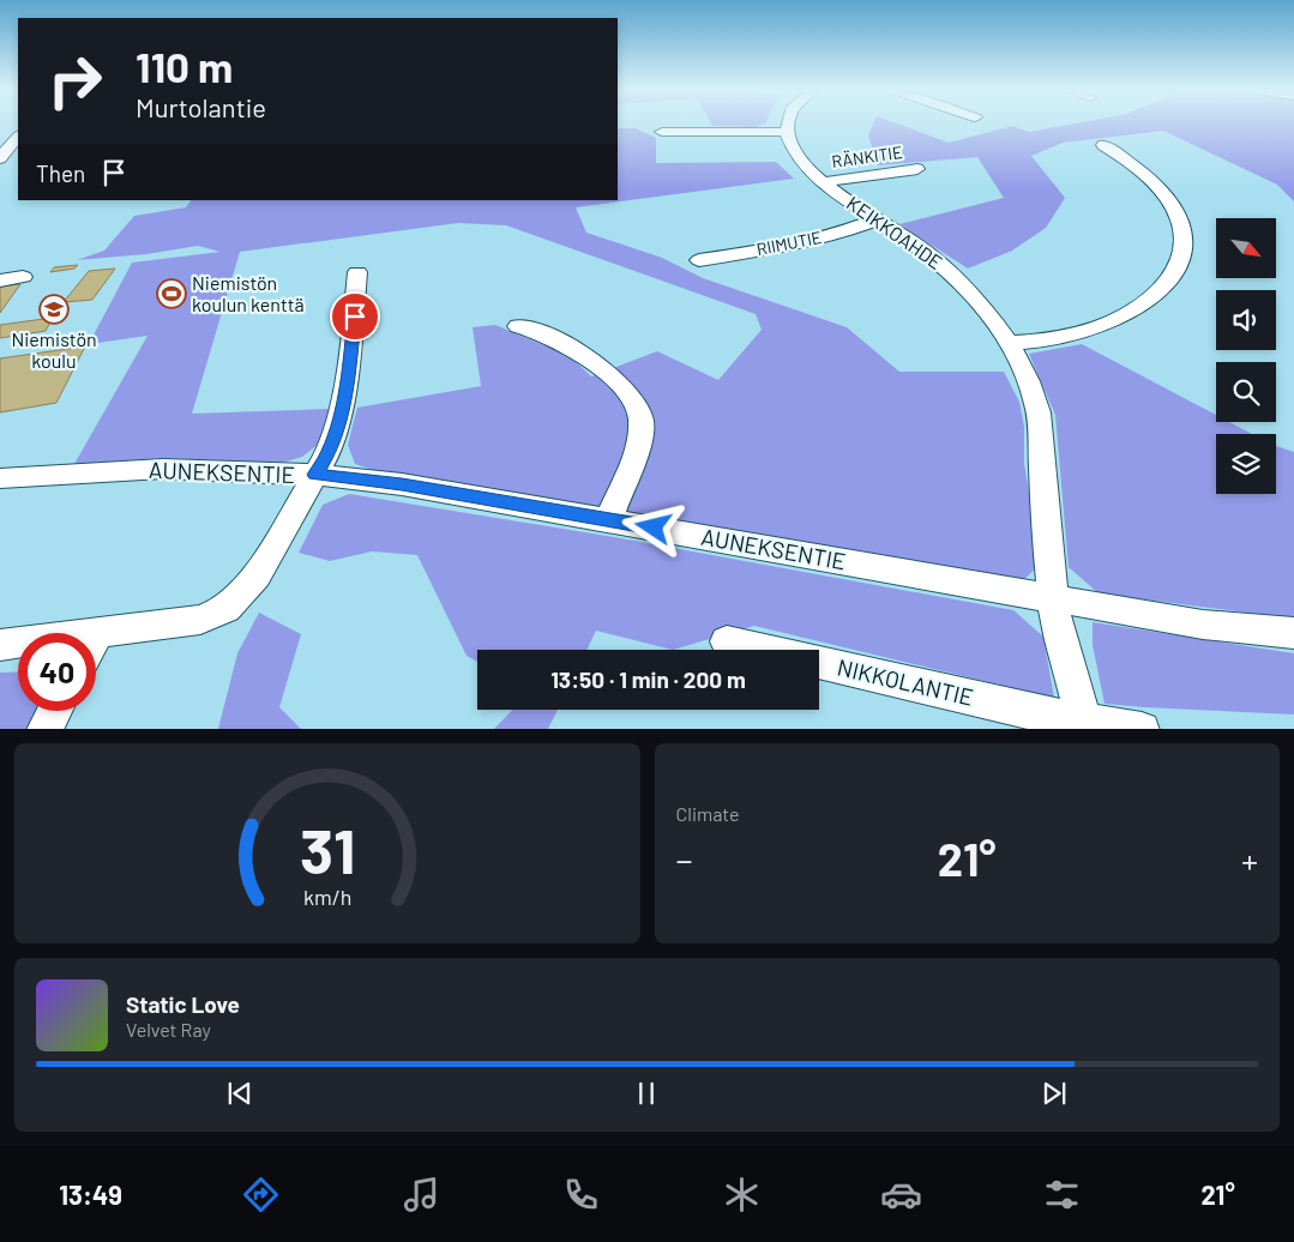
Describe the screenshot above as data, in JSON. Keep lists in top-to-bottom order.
{
  "streets": {
    "street": [
      "RÄNKITIE",
      "KEIKKOAHDE",
      "RIIMUTIE",
      "AUNEKSENTIE",
      "NIKKOLANTIE"
    ]
  },
  "crossings": [
    ["RÄNKITIE", "KEIKKOAHDE"],
    ["KEIKKOAHDE", "RIIMUTIE"],
    ["KEIKKOAHDE", "AUNEKSENTIE"]
  ],
  "places": {
    "sports": ["Niemistön koulun kenttä"],
    "school or university": ["Niemistön koulu"]
  },
  "north": "bottom right",
  "page": {
    "turn": ["110 m", "Murtolantie"],
    "then": "Then",
    "limit": "40",
    "trip": "13:50 · 1 min · 200 m",
    "tile": "Climate",
    "heat": ["−", "21°", "+"],
    "song": ["Static Love", "Velvet Ray"],
    "tabs": ["13:49", "21°"],
    "gauge": ["31", "km/h"]
  }
}
